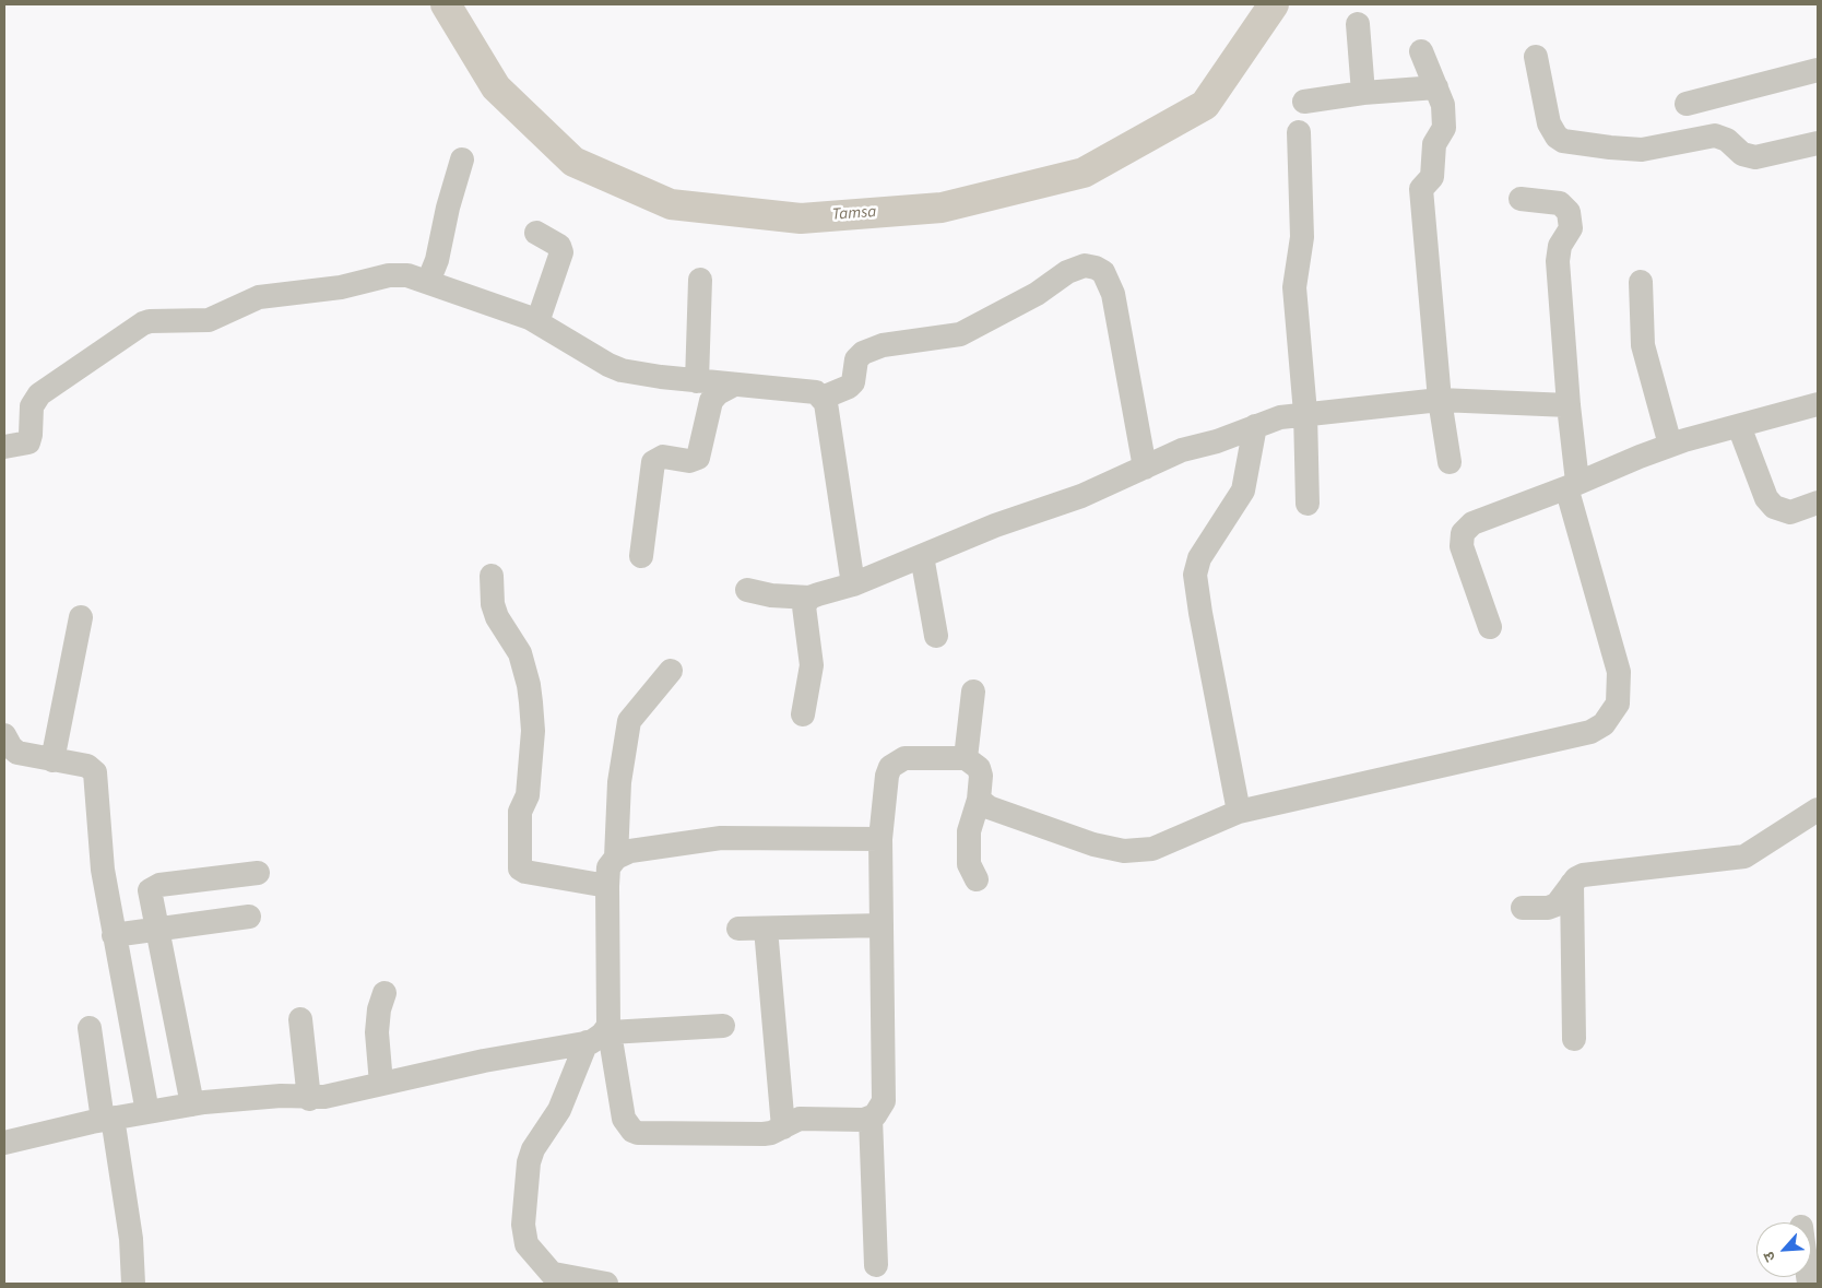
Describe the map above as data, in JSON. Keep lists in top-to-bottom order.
{
  "water": ["Tamsa"],
  "north": "bottom left"
}
